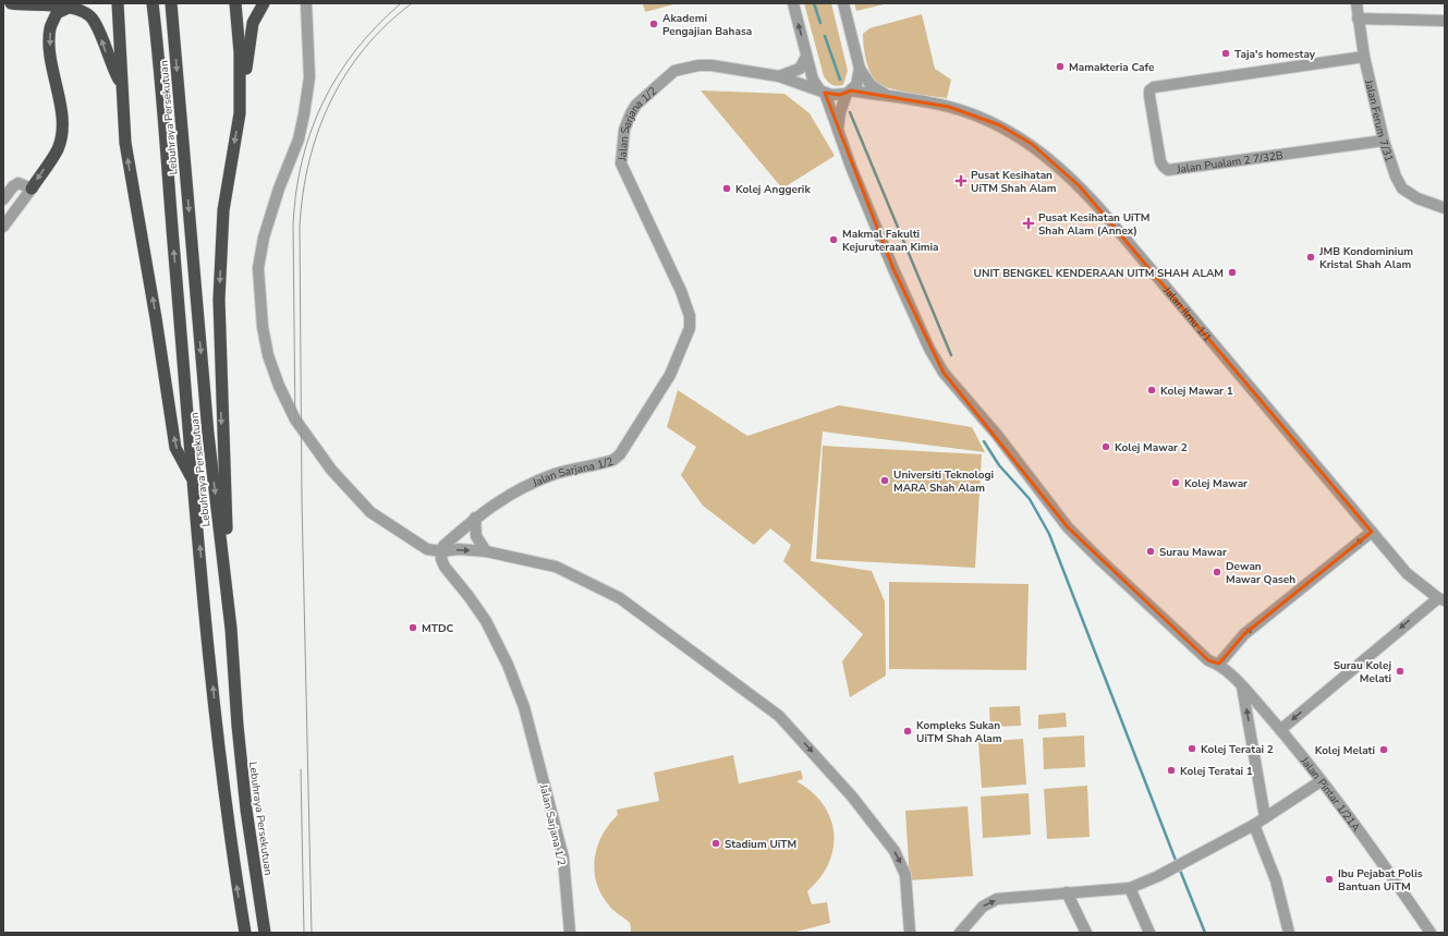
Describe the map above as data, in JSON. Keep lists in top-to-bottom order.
{
  "streets": {
    "highway": ["Lebuhraya Persekutuan"],
    "street": [
      "Jalan Ferum 7/31",
      "Jalan Sarjana 1/2",
      "Jalan Pualam 2 7/32B",
      "Jalan Ilmu 1/1",
      "Jalan Pintar 1/21A"
    ]
  },
  "crossings": [
    ["Jalan Ferum 7/31", "Jalan Pualam 2 7/32B"],
    ["Jalan Sarjana 1/2", "Jalan Ilmu 1/1"],
    ["Jalan Sarjana 1/2", "Jalan Pintar 1/21A"],
    ["Jalan Ilmu 1/1", "Jalan Pintar 1/21A"]
  ],
  "places": {
    "other": [
      "Akademi Pengajian Bahasa",
      "Taja's homestay",
      "Mamakteria Cafe",
      "Kolej Anggerik",
      "Makmal Fakulti Kejuruteraan Kimia",
      "JMB Kondominium Kristal Shah Alam",
      "UNIT BENGKEL KENDERAAN UITM SHAH ALAM",
      "Kolej Mawar 1",
      "Kolej Mawar 2",
      "Universiti Teknologi MARA Shah Alam",
      "Kolej Mawar",
      "Surau Mawar",
      "Dewan Mawar Qaseh",
      "MTDC",
      "Surau Kolej Melati",
      "Kompleks Sukan UiTM Shah Alam",
      "Kolej Teratai 2",
      "Kolej Melati",
      "Kolej Teratai 1",
      "Stadium UiTM",
      "Ibu Pejabat Polis Bantuan UiTM"
    ],
    "health": ["Pusat Kesihatan UiTM Shah Alam", "Pusat Kesihatan UiTM Shah Alam (Annex)"]
  }
}
